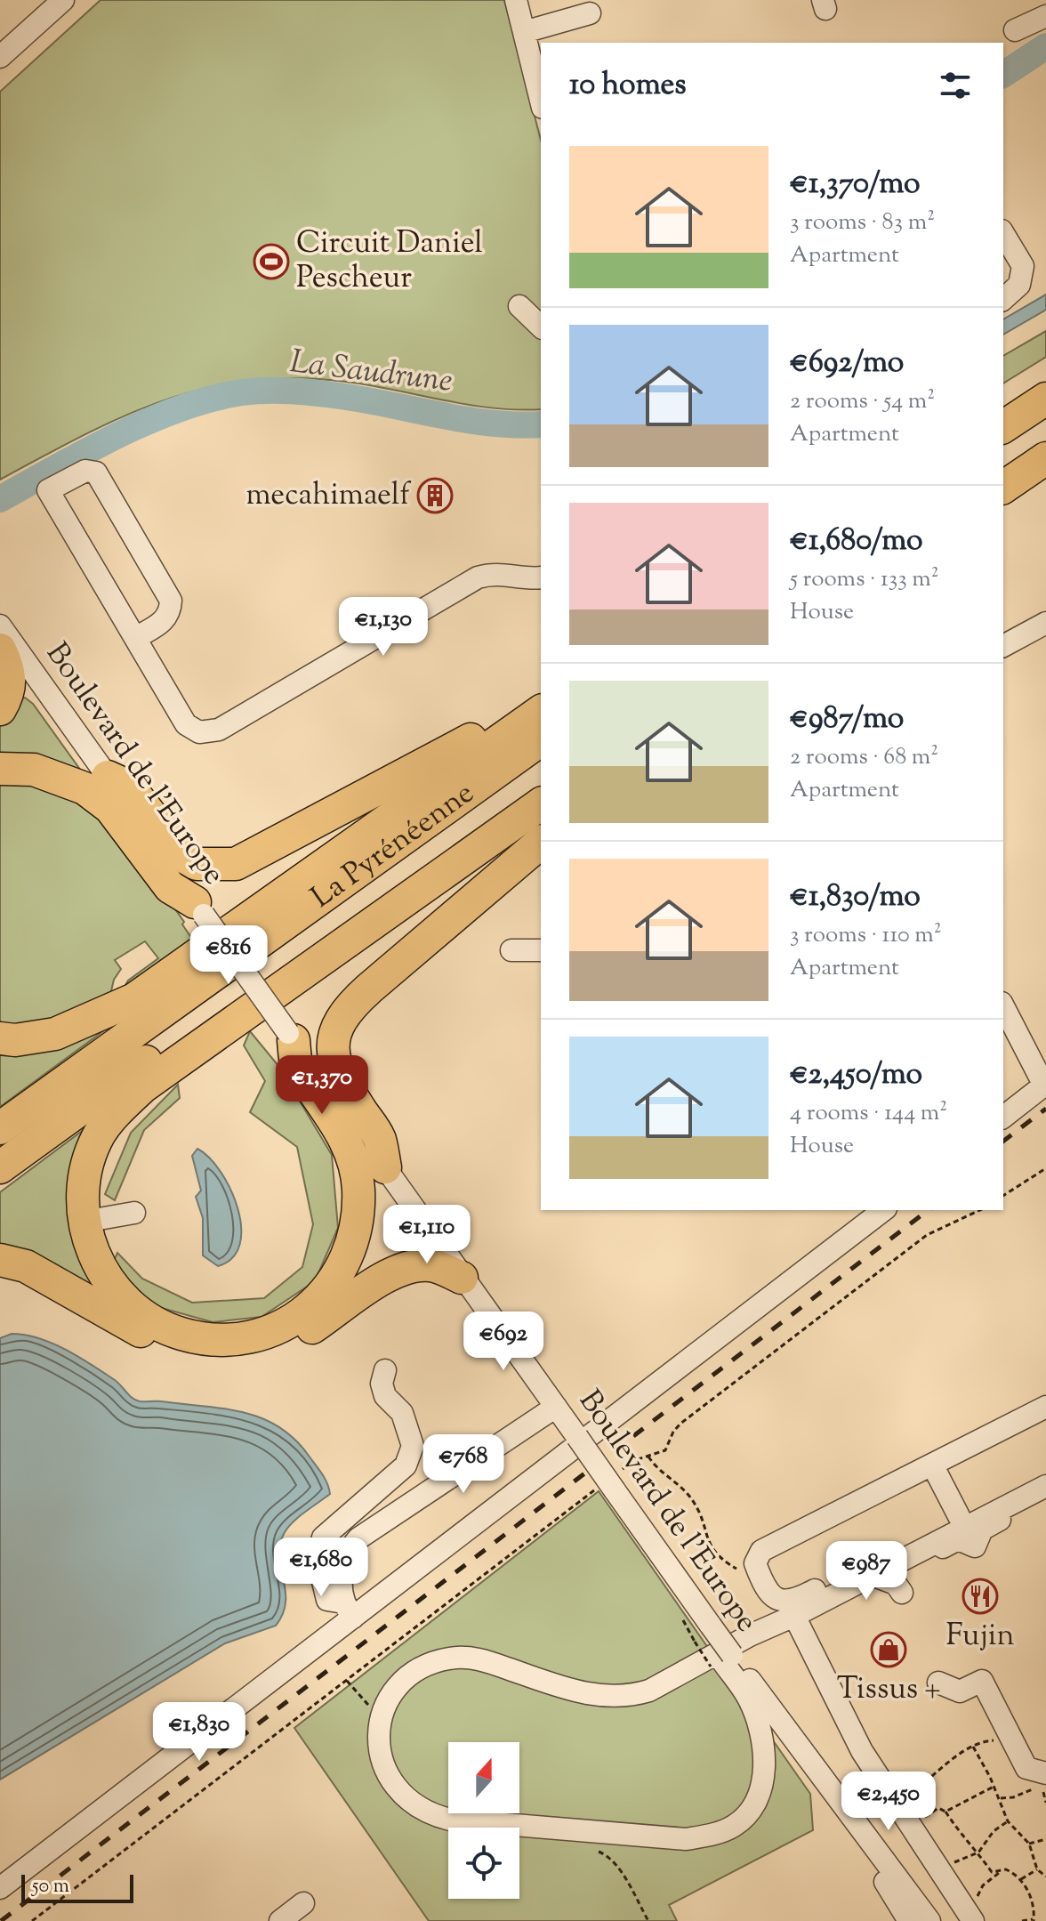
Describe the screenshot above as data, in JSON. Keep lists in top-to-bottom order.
{
  "streets": {
    "highway": ["La Pyrénéenne"],
    "street": ["Boulevard de l'Europe"]
  },
  "water": ["La Saudrune"],
  "places": {
    "sports": ["Circuit Daniel Pescheur"],
    "building": ["mecahimaelf"],
    "restaurant": ["Fujin"],
    "shop": ["Tissus +"]
  },
  "scale_bar": "50 m",
  "north": "top",
  "page": {
    "heading": "10 homes",
    "list": [
      {
        "name": "€1,370/mo",
        "note": "3 rooms · 83 m² · Apartment"
      },
      {
        "name": "€692/mo",
        "note": "2 rooms · 54 m² · Apartment"
      },
      {
        "name": "€1,680/mo",
        "note": "5 rooms · 133 m² · House"
      },
      {
        "name": "€987/mo",
        "note": "2 rooms · 68 m² · Apartment"
      },
      {
        "name": "€1,830/mo",
        "note": "3 rooms · 110 m² · Apartment"
      },
      {
        "name": "€2,450/mo",
        "note": "4 rooms · 144 m² · House"
      }
    ],
    "price": [
      "€1,130",
      "€816",
      "€1,370",
      "€1,110",
      "€692",
      "€768",
      "€1,680",
      "€987",
      "€1,830",
      "€2,450"
    ],
    "scale": "50 m"
  }
}
